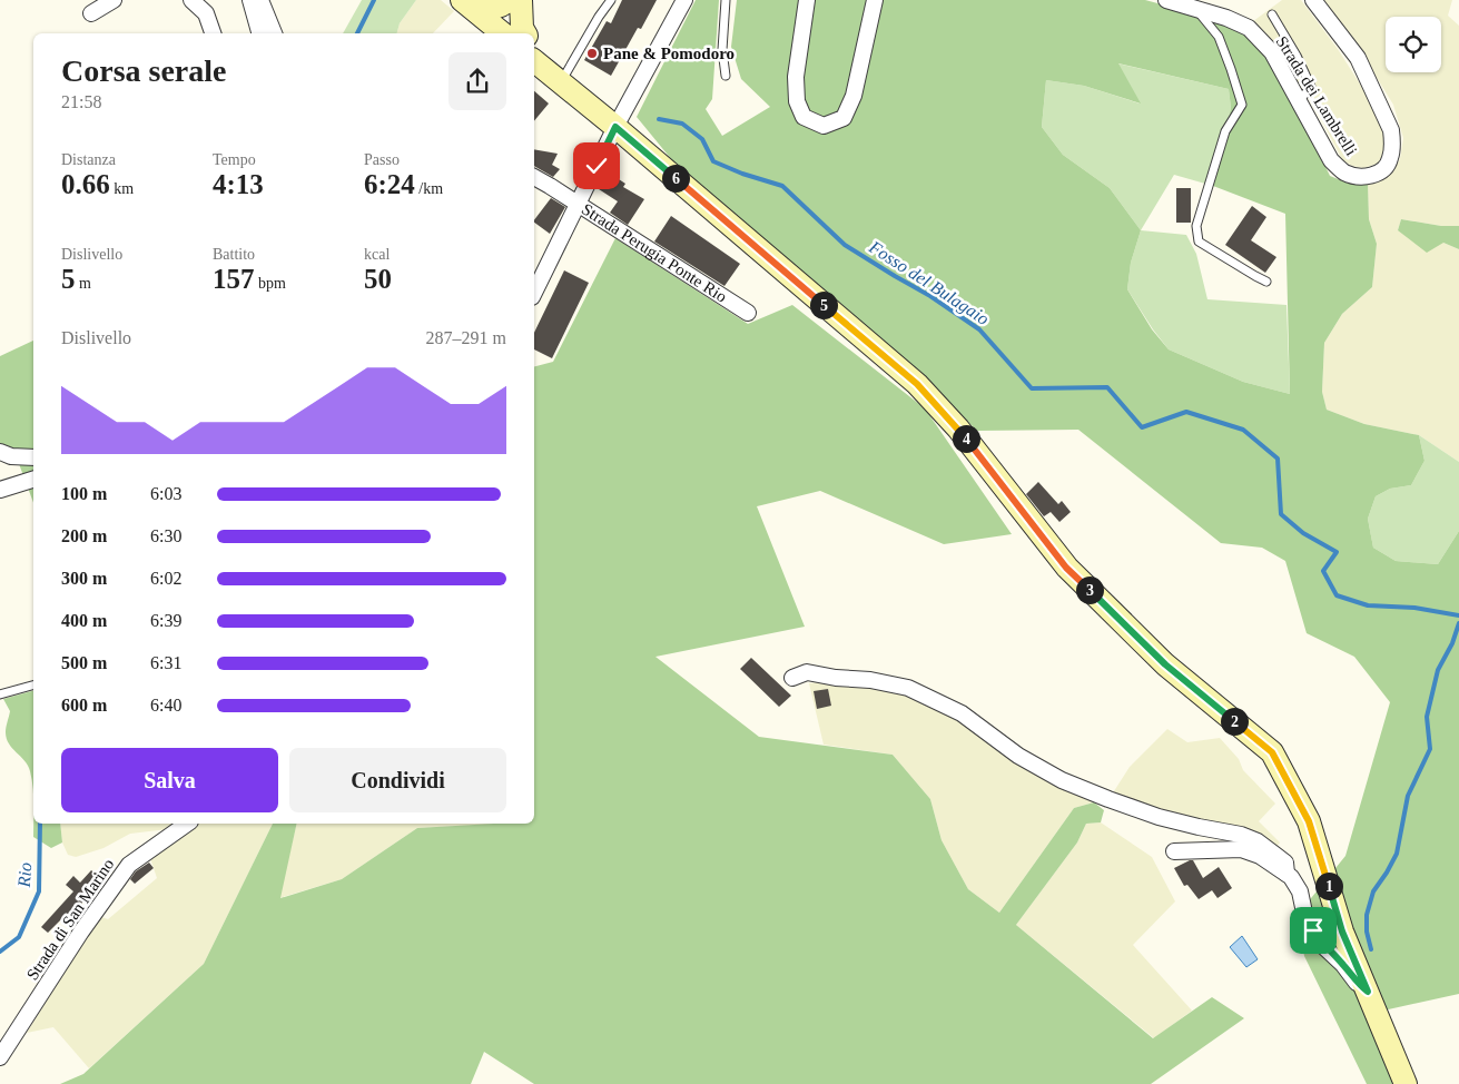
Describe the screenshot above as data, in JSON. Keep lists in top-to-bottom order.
{
  "streets": {
    "street": ["Strada dei Lambrelli", "Strada Perugia Ponte Rio", "Strada di San Marino"]
  },
  "water": ["Fosso del Bulagaio", "Rio"],
  "places": ["Pane & Pomodoro"],
  "page": {
    "heading": ["Corsa serale", "21:58"],
    "stats": [
      ["Distanza", "0.66 km"],
      ["Tempo", "4:13"],
      ["Passo", "6:24 /km"],
      ["Dislivello", "5 m"],
      ["Battito", "157 bpm"],
      ["kcal", "50"]
    ],
    "pins": [
      "6",
      "5",
      "4",
      "3",
      "2",
      "1"
    ],
    "chart": ["Dislivello", "287–291 m"],
    "list": [
      {
        "name": "100 m",
        "note": "6:03"
      },
      {
        "name": "200 m",
        "note": "6:30"
      },
      {
        "name": "300 m",
        "note": "6:02"
      },
      {
        "name": "400 m",
        "note": "6:39"
      },
      {
        "name": "500 m",
        "note": "6:31"
      },
      {
        "name": "600 m",
        "note": "6:40"
      }
    ],
    "buttons": ["Salva", "Condividi"]
  }
}
